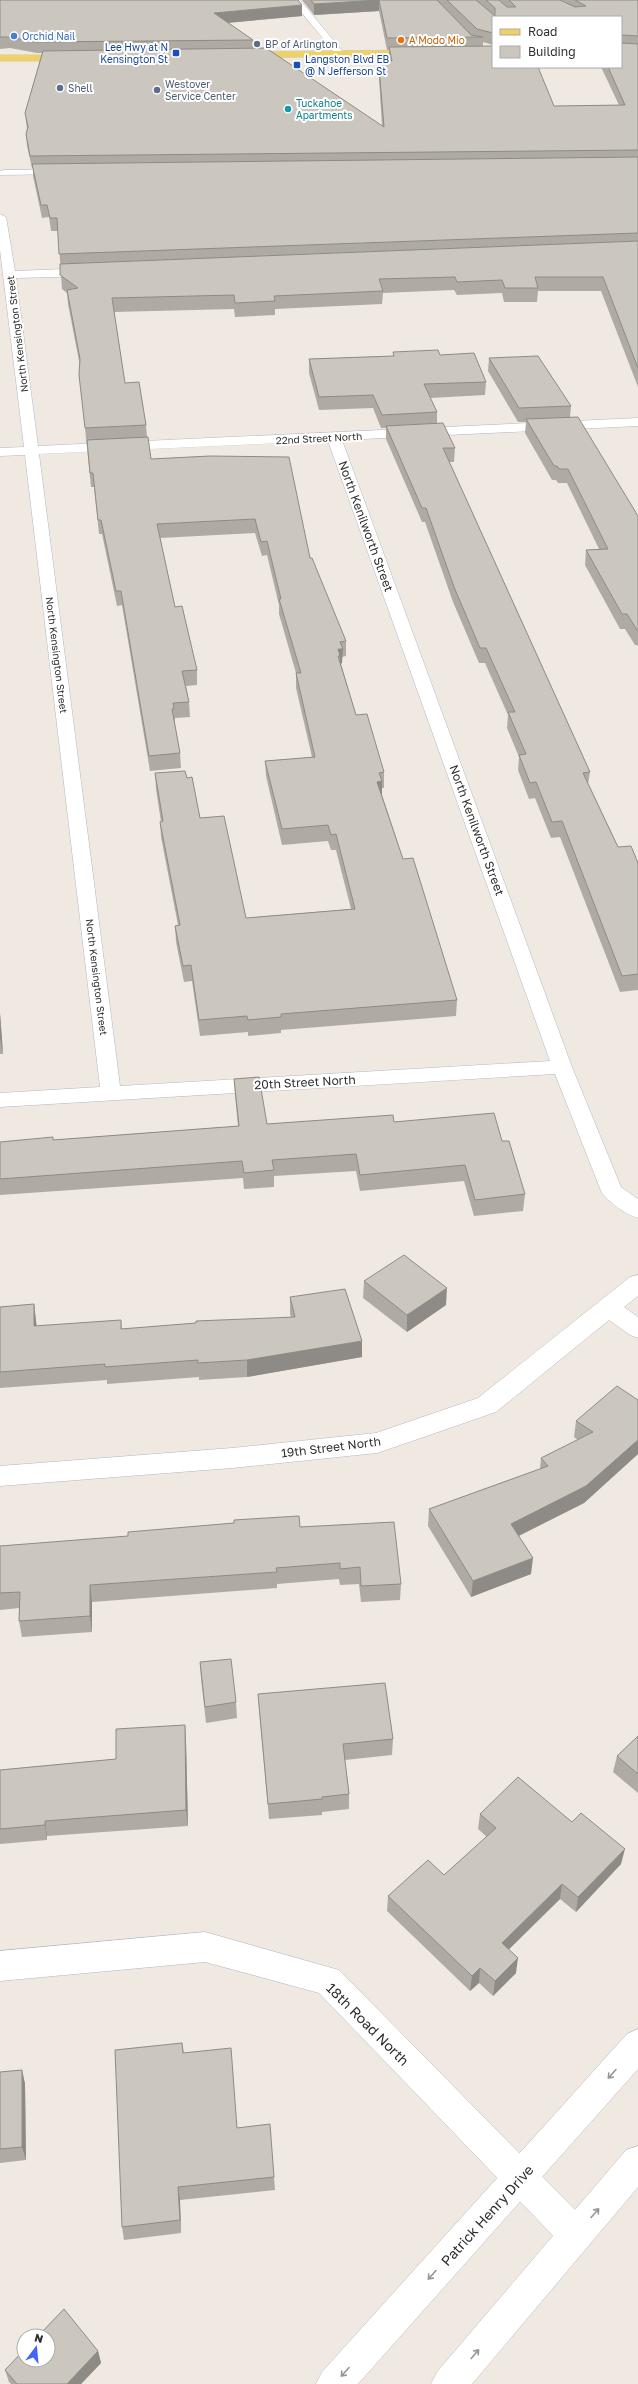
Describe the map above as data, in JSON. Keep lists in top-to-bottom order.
{
  "streets": {
    "street": [
      "North Kensington Street",
      "22nd Street North",
      "North Kenilworth Street",
      "20th Street North",
      "19th Street North",
      "18th Road North",
      "Patrick Henry Drive"
    ]
  },
  "crossings": [
    ["North Kensington Street", "22nd Street North"],
    ["North Kensington Street", "20th Street North"],
    ["22nd Street North", "North Kenilworth Street"],
    ["North Kenilworth Street", "20th Street North"],
    ["18th Road North", "Patrick Henry Drive"]
  ],
  "places": {
    "other": [
      "Orchid Nail",
      "A Modo Mio",
      "BP of Arlington",
      "Shell",
      "Westover Service Center",
      "Tuckahoe Apartments"
    ],
    "transit": ["Lee Hwy at N Kensington St", "Langston Blvd EB @ N Jefferson St"]
  },
  "legend": ["Road", "Building"],
  "north": "top"
}
